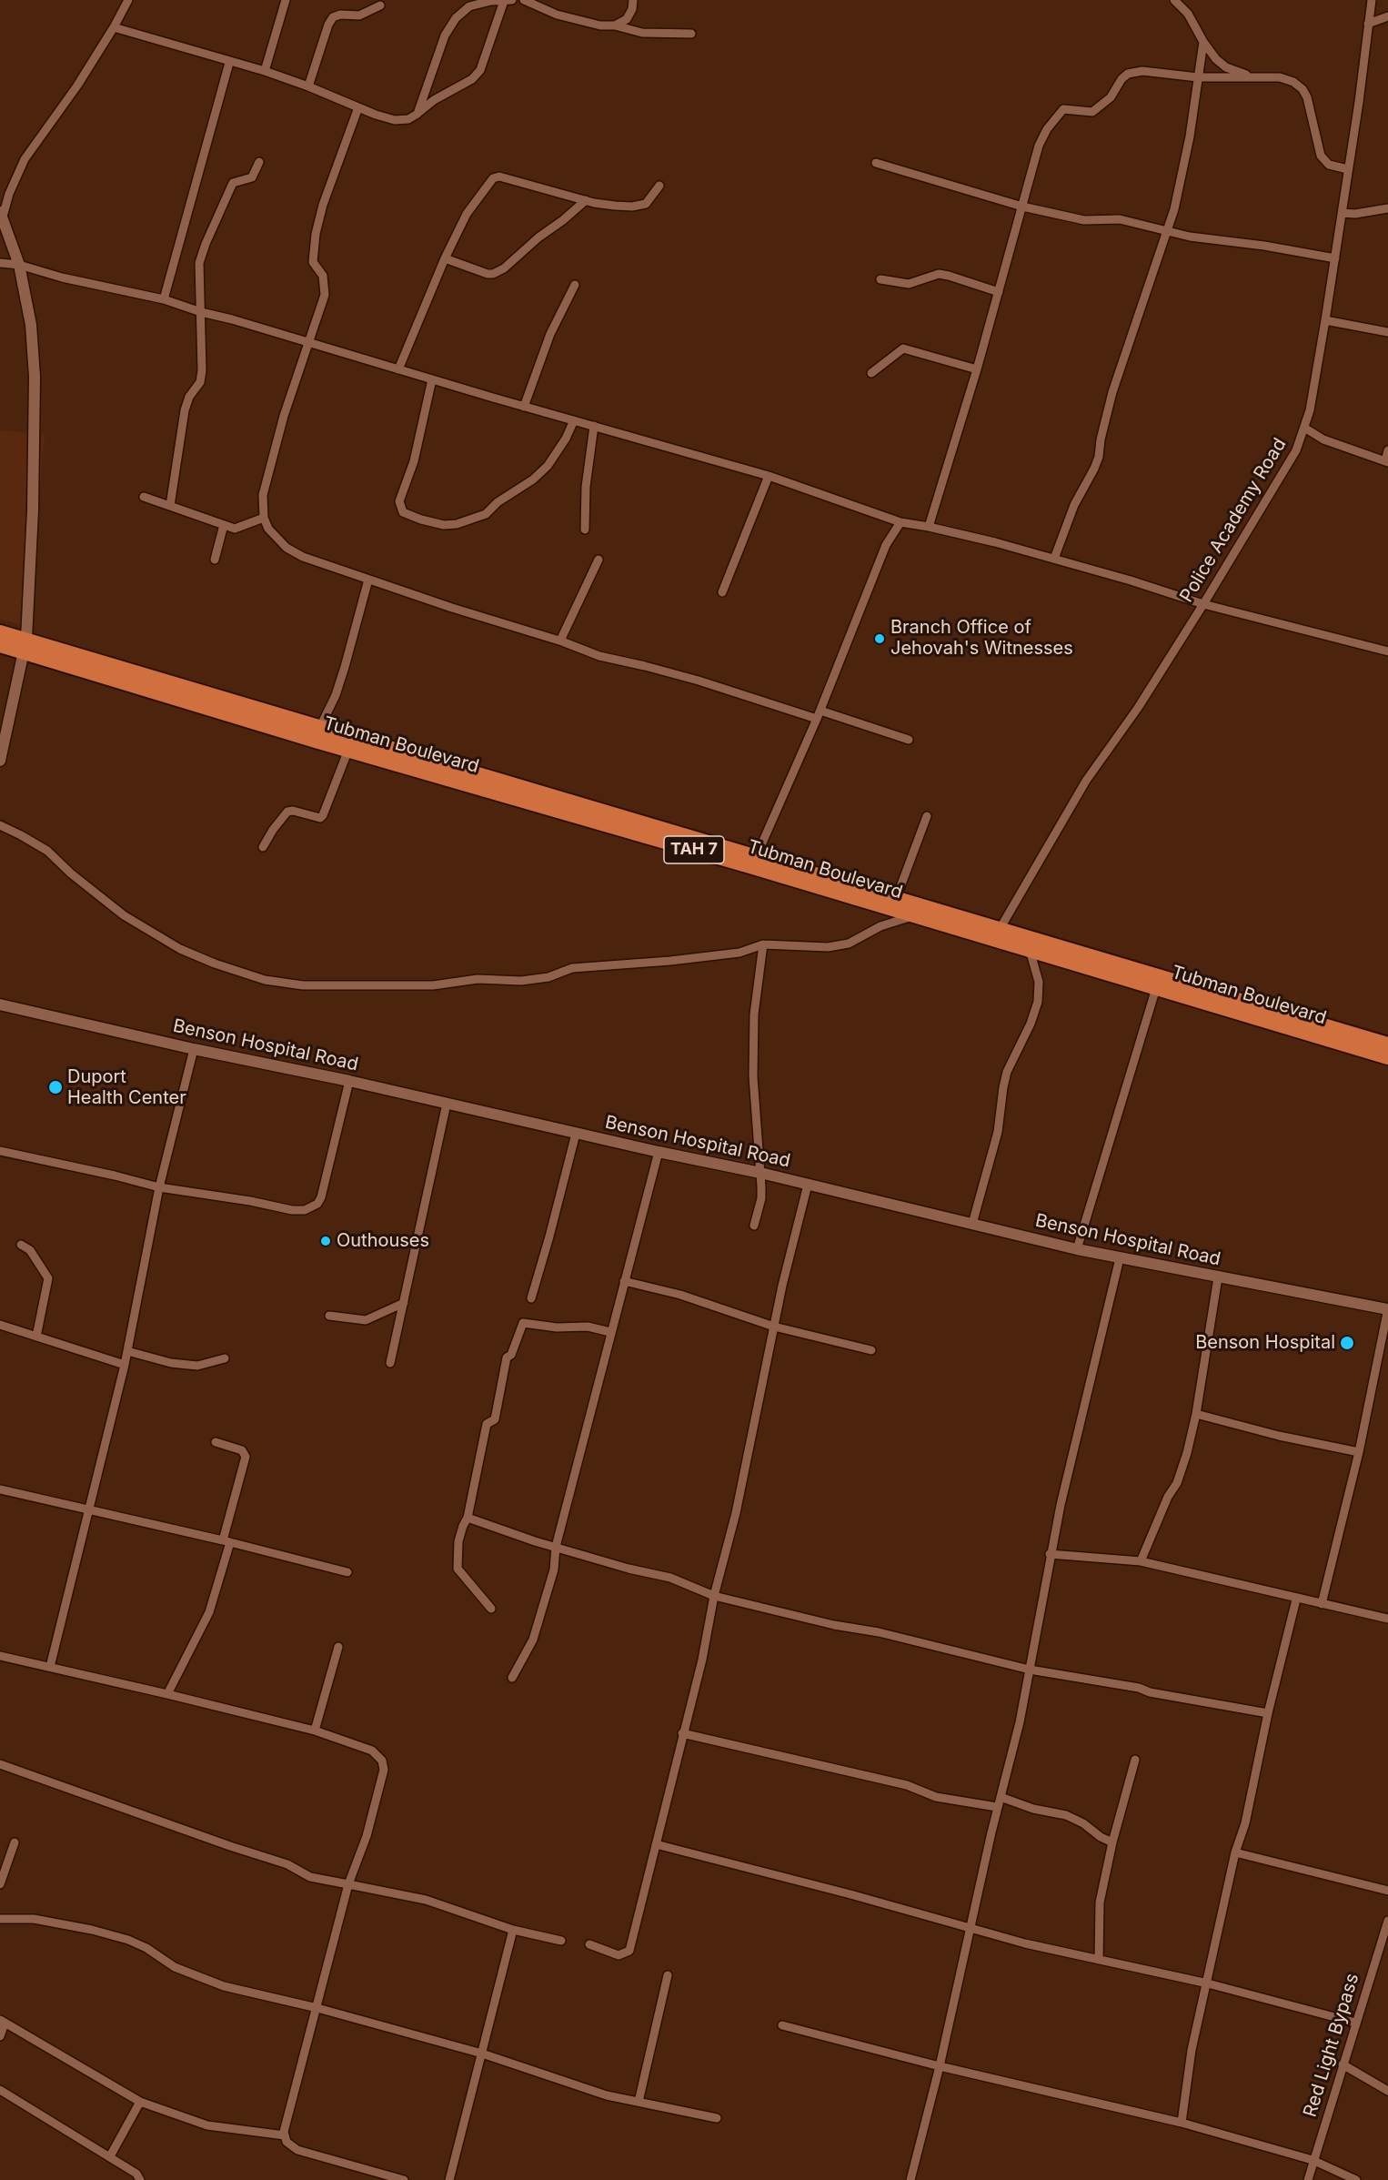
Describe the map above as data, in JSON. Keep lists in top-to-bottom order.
{
  "streets": {
    "highway": ["Tubman Boulevard", "TAH 7"],
    "street": ["Police Academy Road", "Benson Hospital Road", "Red Light Bypass"]
  },
  "crossings": [
    ["Police Academy Road", "Tubman Boulevard"]
  ],
  "places": [
    "Branch Office of Jehovah's Witnesses",
    "Duport Health Center",
    "Outhouses",
    "Benson Hospital"
  ]
}
